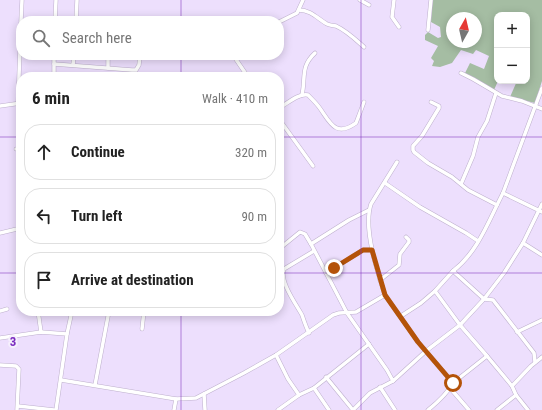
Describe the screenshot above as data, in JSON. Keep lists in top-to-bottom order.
{
  "north": "top",
  "page": {
    "map_buttons": ["+", "−"],
    "search": "Search here",
    "heading": ["6 min", "Walk · 410 m"],
    "list": [
      ["Continue", "320 m"],
      ["Turn left", "90 m"],
      "Arrive at destination"
    ]
  },
  "grid": {
    "rows": ["3"]
  }
}
